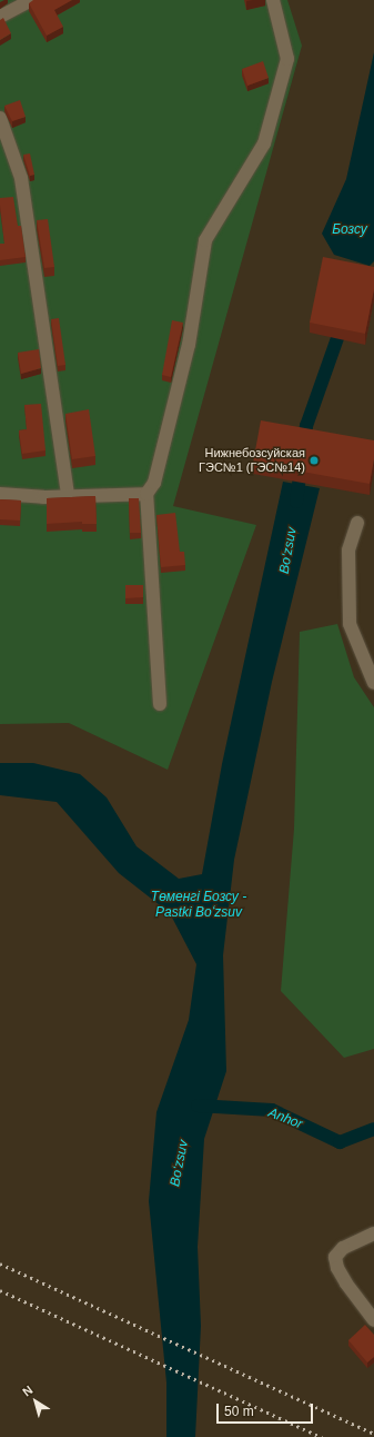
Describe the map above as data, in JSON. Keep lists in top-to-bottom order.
{
  "water": [
    "Бозсу",
    "Boʻzsuv",
    "Төменгі Бозсу - Pastki Boʻzsuv",
    "Anhor"
  ],
  "places": ["Нижнебозсуйская ГЭС№1 (ГЭС№14)"],
  "scale_bar": "50 m",
  "north": "top left"
}
